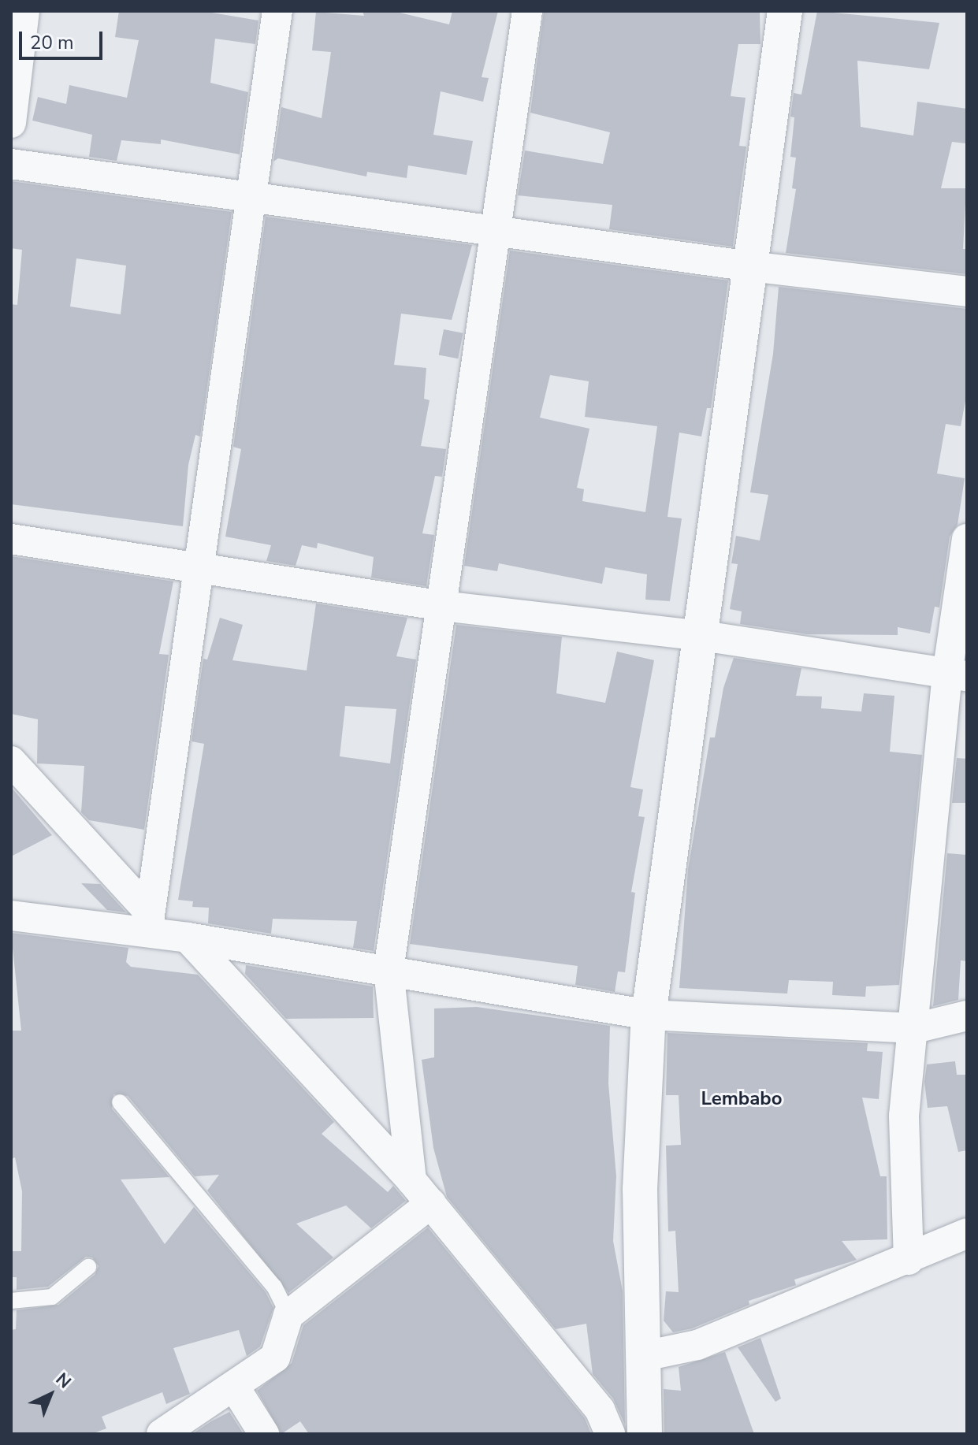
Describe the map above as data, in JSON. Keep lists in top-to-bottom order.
{
  "districts": ["Lembabo"],
  "scale_bar": "20 m",
  "north": "top right"
}
